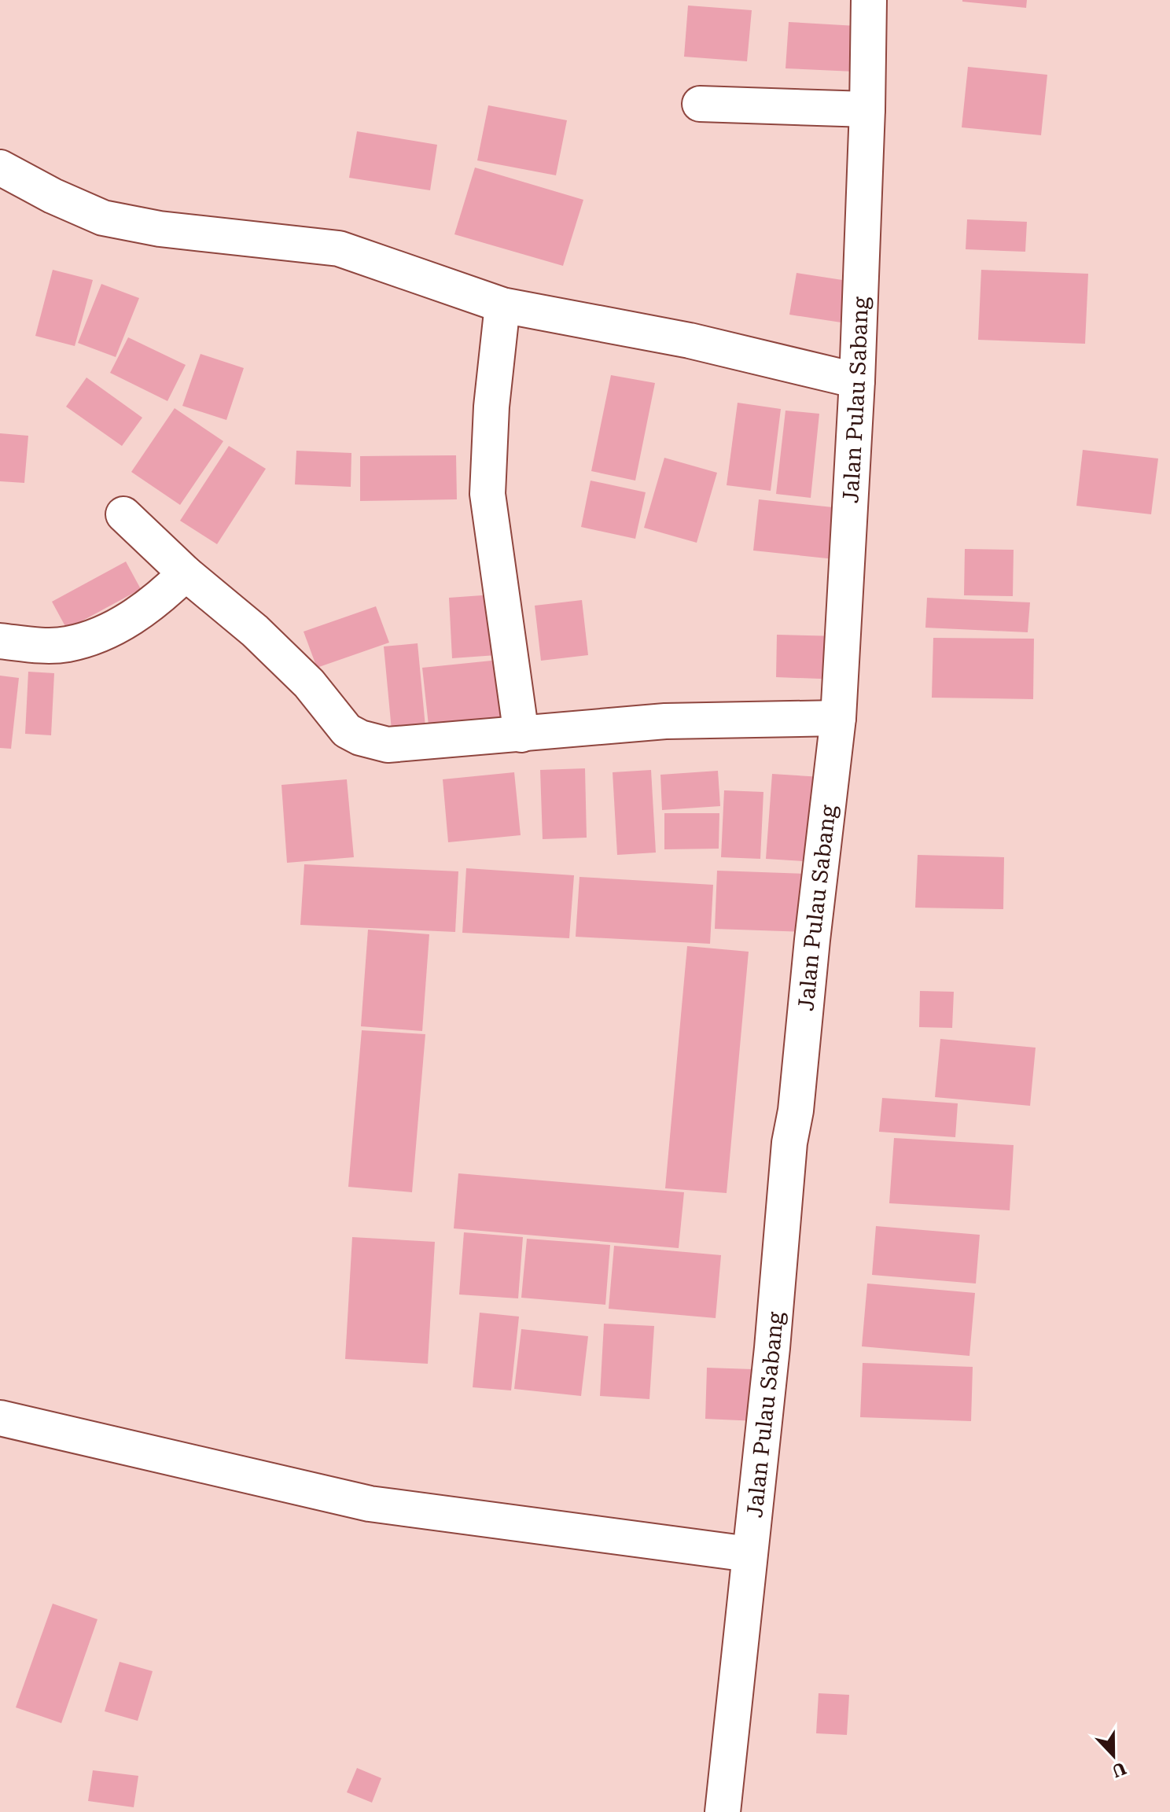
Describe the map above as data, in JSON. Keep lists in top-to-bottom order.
{
  "streets": {
    "street": ["Jalan Pulau Sabang"]
  },
  "north": "bottom"
}
